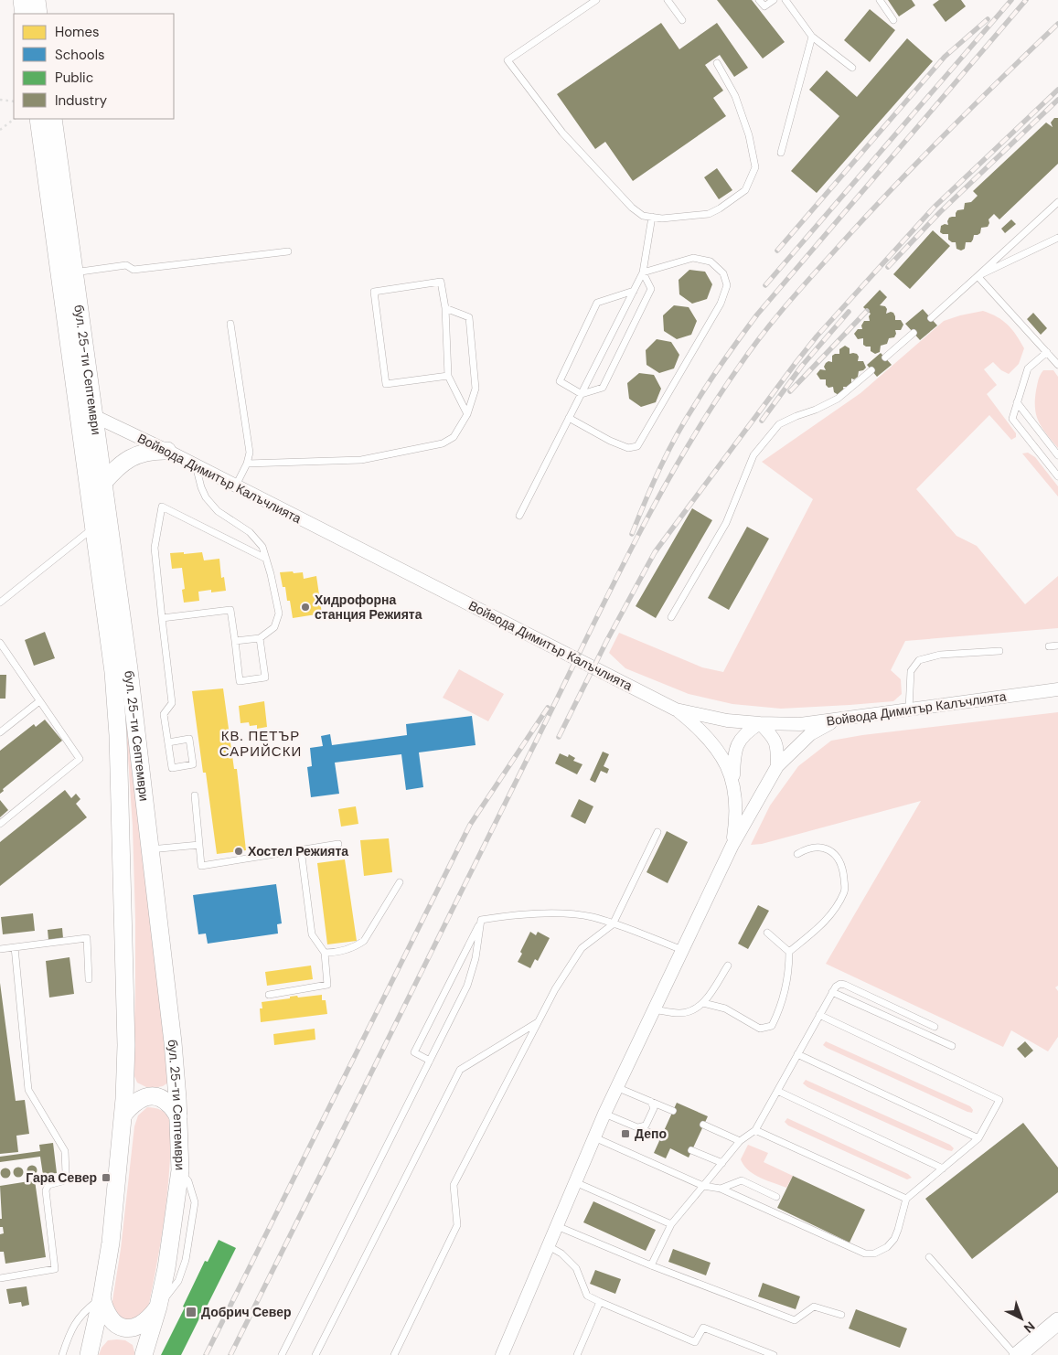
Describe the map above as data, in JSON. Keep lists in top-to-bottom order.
{
  "streets": {
    "main road": ["бул. 25-ти Септември"],
    "street": ["Войвода Димитър Калъчлията"]
  },
  "crossings": [
    ["бул. 25-ти Септември", "Войвода Димитър Калъчлията"]
  ],
  "districts": ["КВ. ПЕТЪР САРИЙСКИ"],
  "places": {
    "other": ["Хидрофорна станция Режията", "Хостел Режията"],
    "transit": ["Депо", "Гара Север", "Добрич Север"]
  },
  "legend": [
    "Homes",
    "Schools",
    "Public",
    "Industry"
  ],
  "north": "bottom right"
}
